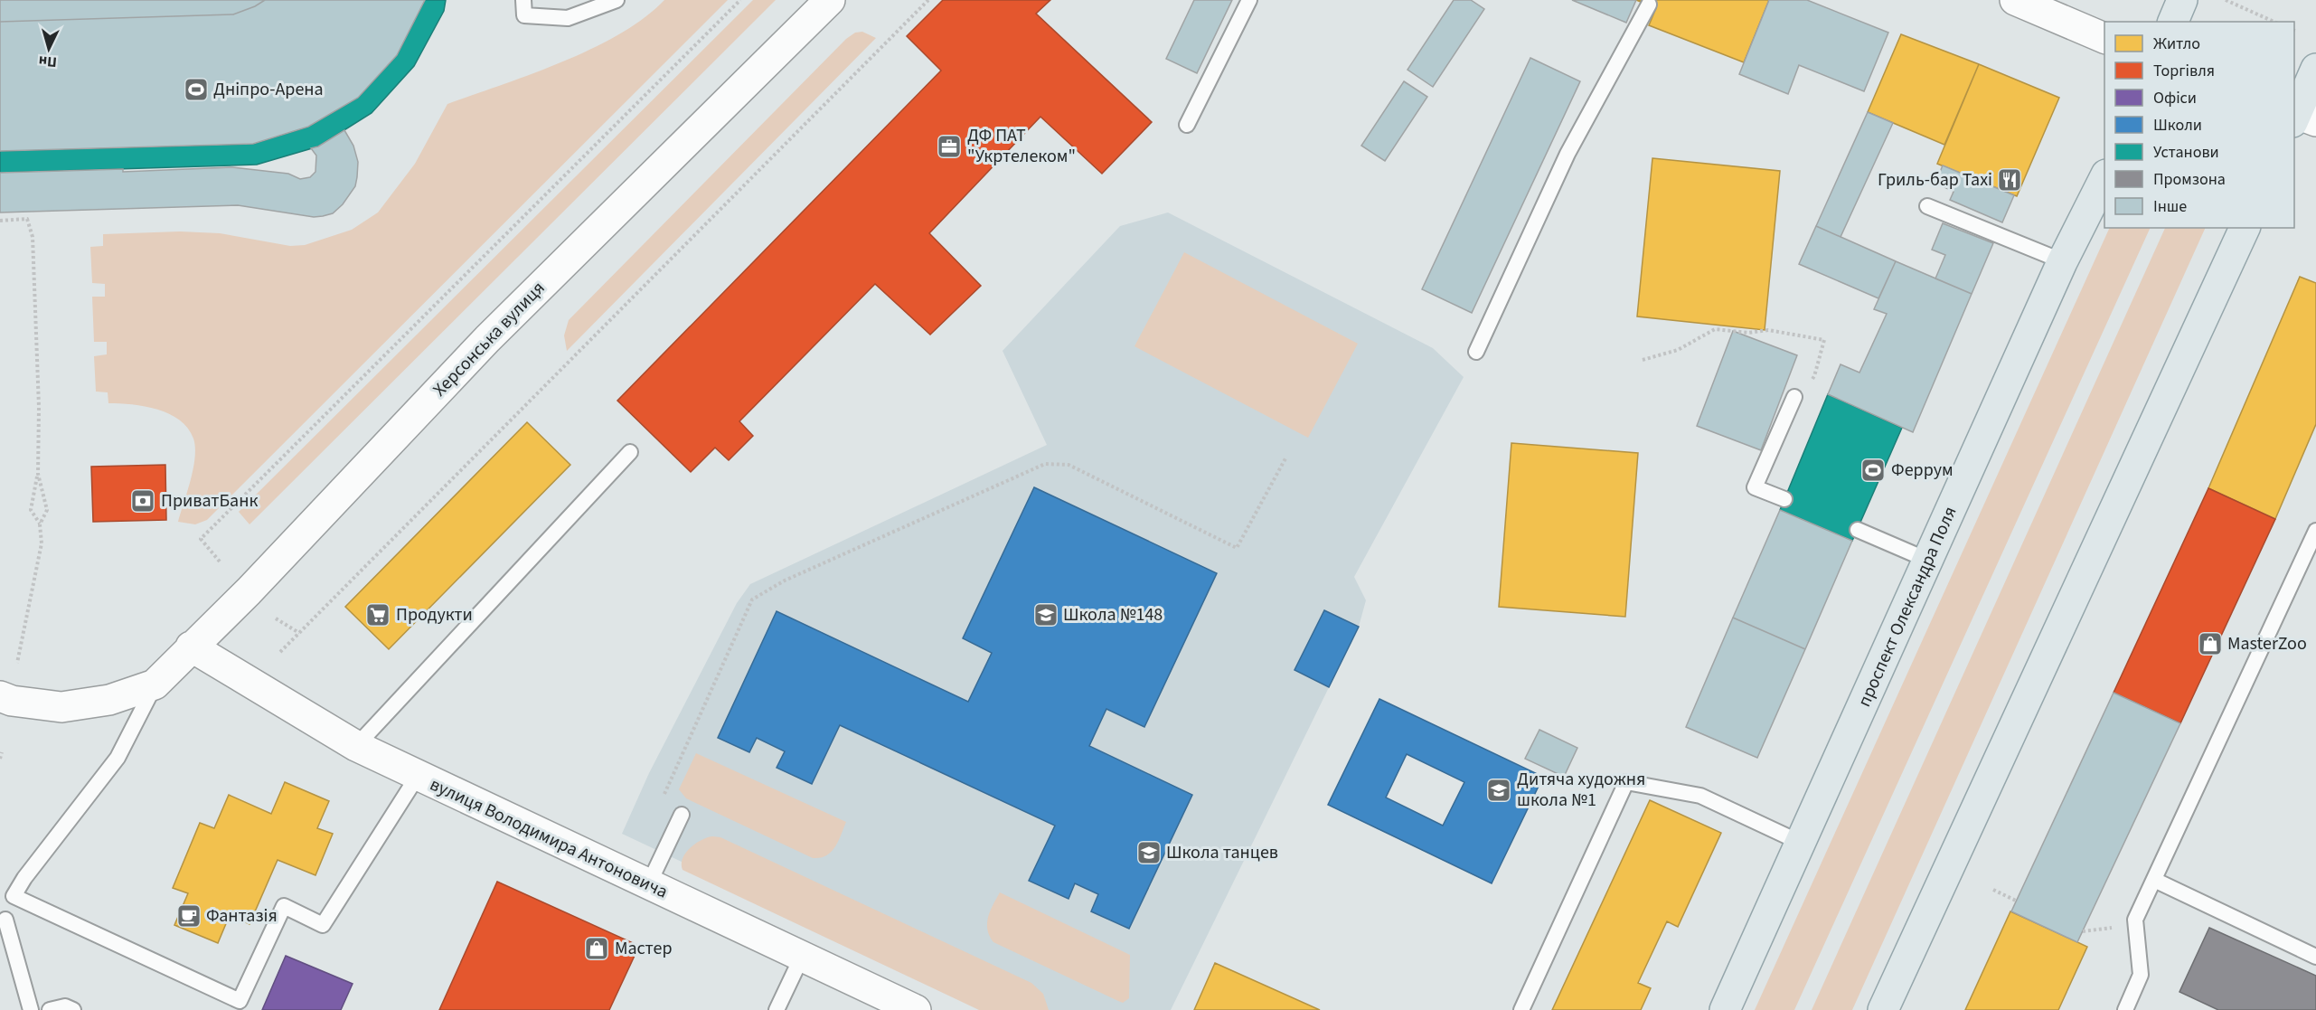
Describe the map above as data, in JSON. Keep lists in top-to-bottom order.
{
  "streets": {
    "main road": ["проспект Олександра Поля"],
    "street": ["Херсонська вулиця", "вулиця Володимира Антоновича"]
  },
  "crossings": [
    ["Херсонська вулиця", "вулиця Володимира Антоновича"]
  ],
  "places": {
    "sports": ["Дніпро-Арена", "Феррум"],
    "office": ["ДФ ПАТ \"Укртелеком\""],
    "restaurant": ["Гриль-бар Taxi"],
    "bank": ["ПриватБанк"],
    "supermarket": ["Продукти"],
    "school or university": ["Школа №148", "Дитяча художня школа №1", "Школа танцев"],
    "shop": ["MasterZoo", "Мастер"],
    "cafe": ["Фантазія"]
  },
  "legend": [
    "Житло",
    "Торгівля",
    "Офіси",
    "Школи",
    "Установи",
    "Промзона",
    "Інше"
  ],
  "north": "bottom"
}
